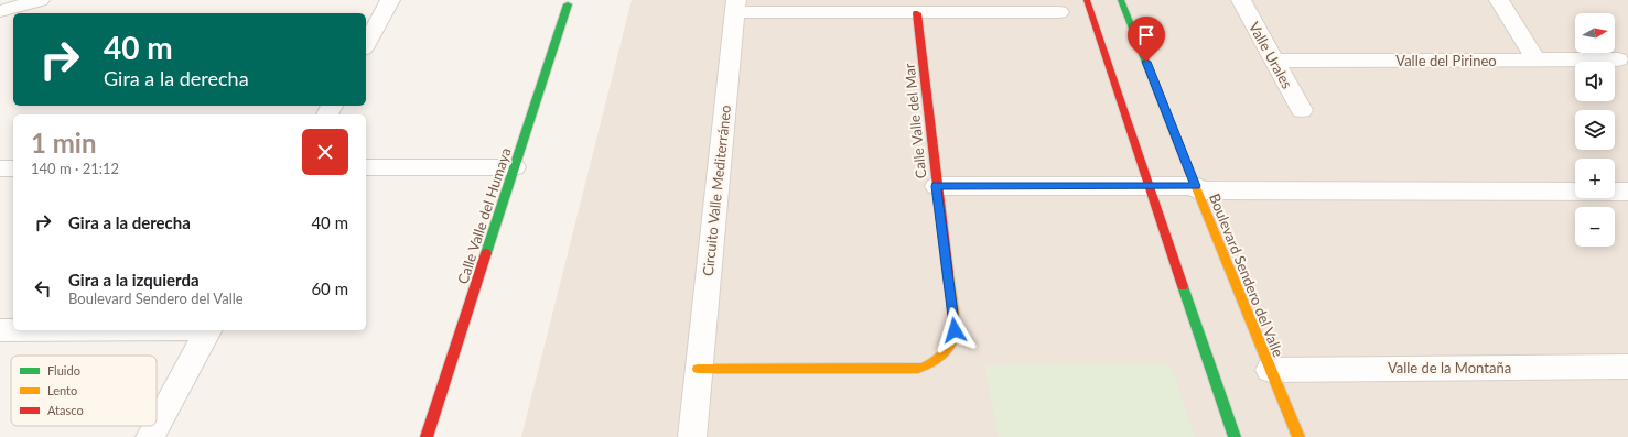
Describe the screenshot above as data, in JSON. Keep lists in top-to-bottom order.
{
  "streets": {
    "street": [
      "Valle Urales",
      "Valle del Pirineo",
      "Calle Valle del Mar",
      "Circuito Valle Mediterráneo",
      "Calle Valle del Humaya",
      "Boulevard Sendero del Valle",
      "Valle de la Montaña"
    ]
  },
  "crossings": [
    ["Valle Urales", "Valle del Pirineo"],
    ["Calle Valle del Mar", "Circuito Valle Mediterráneo"],
    ["Boulevard Sendero del Valle", "Valle de la Montaña"]
  ],
  "legend": ["Fluido", "Lento", "Atasco"],
  "north": "right",
  "page": {
    "map_buttons": ["+", "−"],
    "turn": ["40 m", "Gira a la derecha"],
    "heading": ["1 min", "140 m · 21:12"],
    "list": [
      {
        "name": "Gira a la derecha",
        "value": "40 m"
      },
      {
        "name": "Gira a la izquierda",
        "note": "Boulevard Sendero del Valle",
        "value": "60 m"
      }
    ]
  }
}
